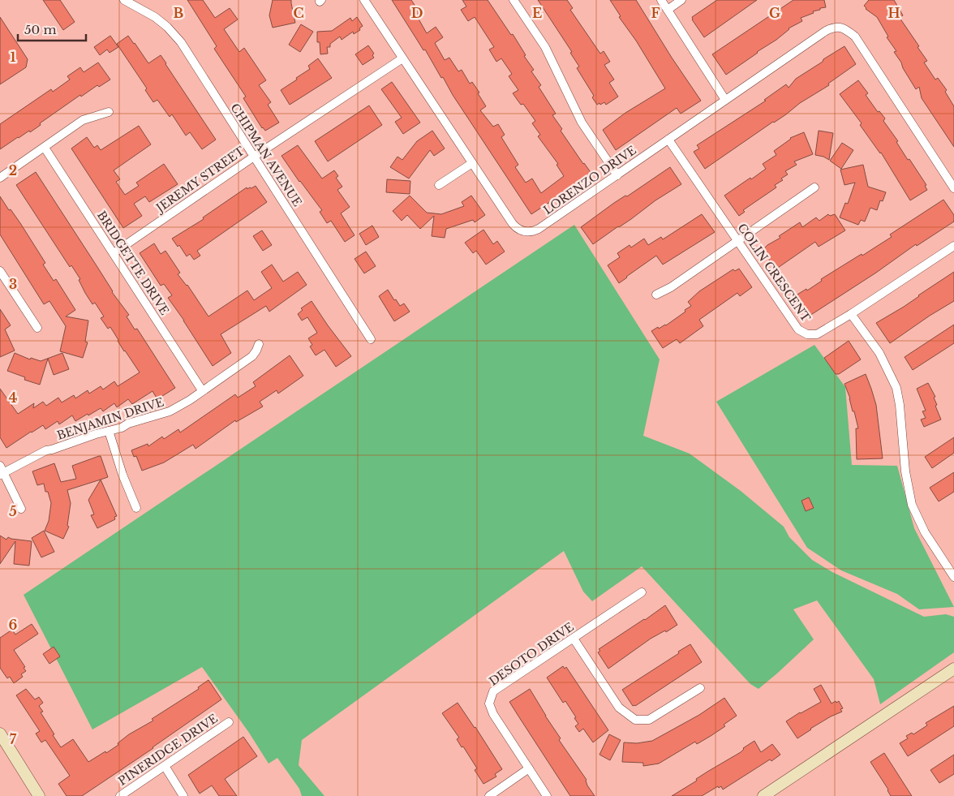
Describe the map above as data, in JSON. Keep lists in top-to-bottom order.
{
  "streets": {
    "street": [
      "CHIPMAN AVENUE",
      "JEREMY STREET",
      "LORENZO DRIVE",
      "BRIDGETTE DRIVE",
      "COLIN CRESCENT",
      "BENJAMIN DRIVE",
      "DESOTO DRIVE",
      "PINERIDGE DRIVE"
    ]
  },
  "crossings": [
    ["CHIPMAN AVENUE", "JEREMY STREET"],
    ["JEREMY STREET", "LORENZO DRIVE"],
    ["JEREMY STREET", "BRIDGETTE DRIVE"],
    ["LORENZO DRIVE", "COLIN CRESCENT"],
    ["BRIDGETTE DRIVE", "BENJAMIN DRIVE"]
  ],
  "scale_bar": "50 m",
  "grid": {
    "columns": [
      "B",
      "C",
      "D",
      "E",
      "F",
      "G",
      "H"
    ],
    "rows": [
      "1",
      "2",
      "3",
      "4",
      "5",
      "6",
      "7"
    ]
  }
}
